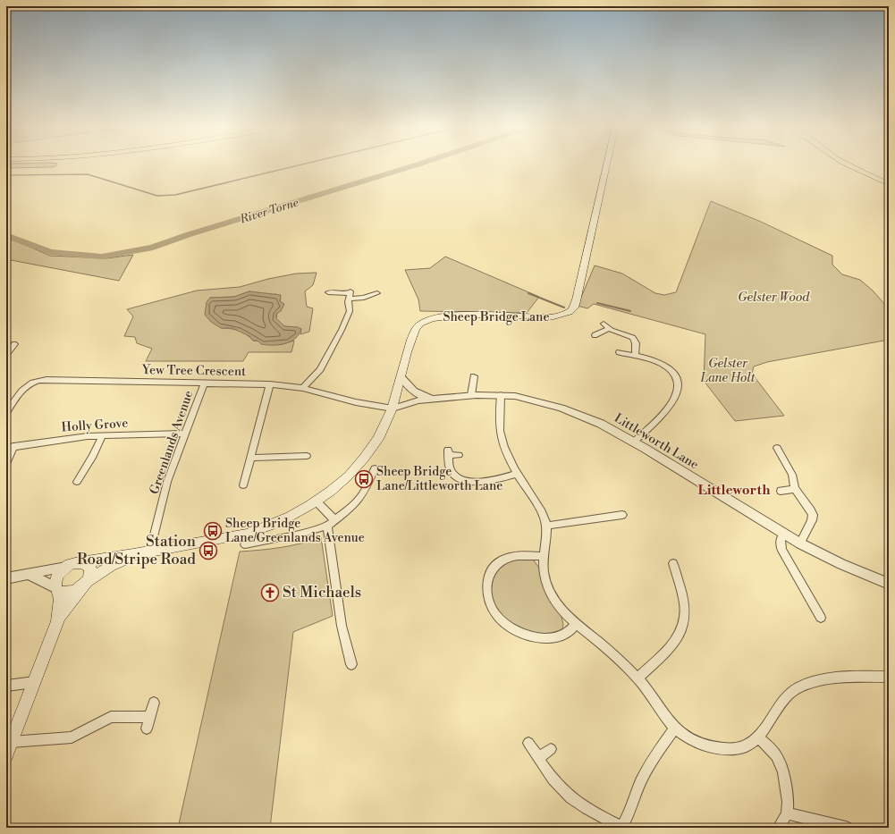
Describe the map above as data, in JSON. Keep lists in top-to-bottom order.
{
  "streets": {
    "main road": ["Sheep Bridge Lane"],
    "street": [
      "Yew Tree Crescent",
      "Holly Grove",
      "Littleworth Lane",
      "Greenlands Avenue"
    ]
  },
  "crossings": [
    ["Sheep Bridge Lane", "Yew Tree Crescent"],
    ["Sheep Bridge Lane", "Littleworth Lane"],
    ["Sheep Bridge Lane", "Greenlands Avenue"],
    ["Yew Tree Crescent", "Littleworth Lane"],
    ["Yew Tree Crescent", "Greenlands Avenue"],
    ["Holly Grove", "Greenlands Avenue"]
  ],
  "districts": ["Littleworth"],
  "water": ["River Torne"],
  "parks": ["Gelster Wood", "Gelster Lane Holt"],
  "places": {
    "bus stop": ["Sheep Bridge Lane/Littleworth Lane", "Sheep Bridge Lane/Greenlands Avenue", "Station Road/Stripe Road"],
    "church": ["St Michaels"]
  }
}
